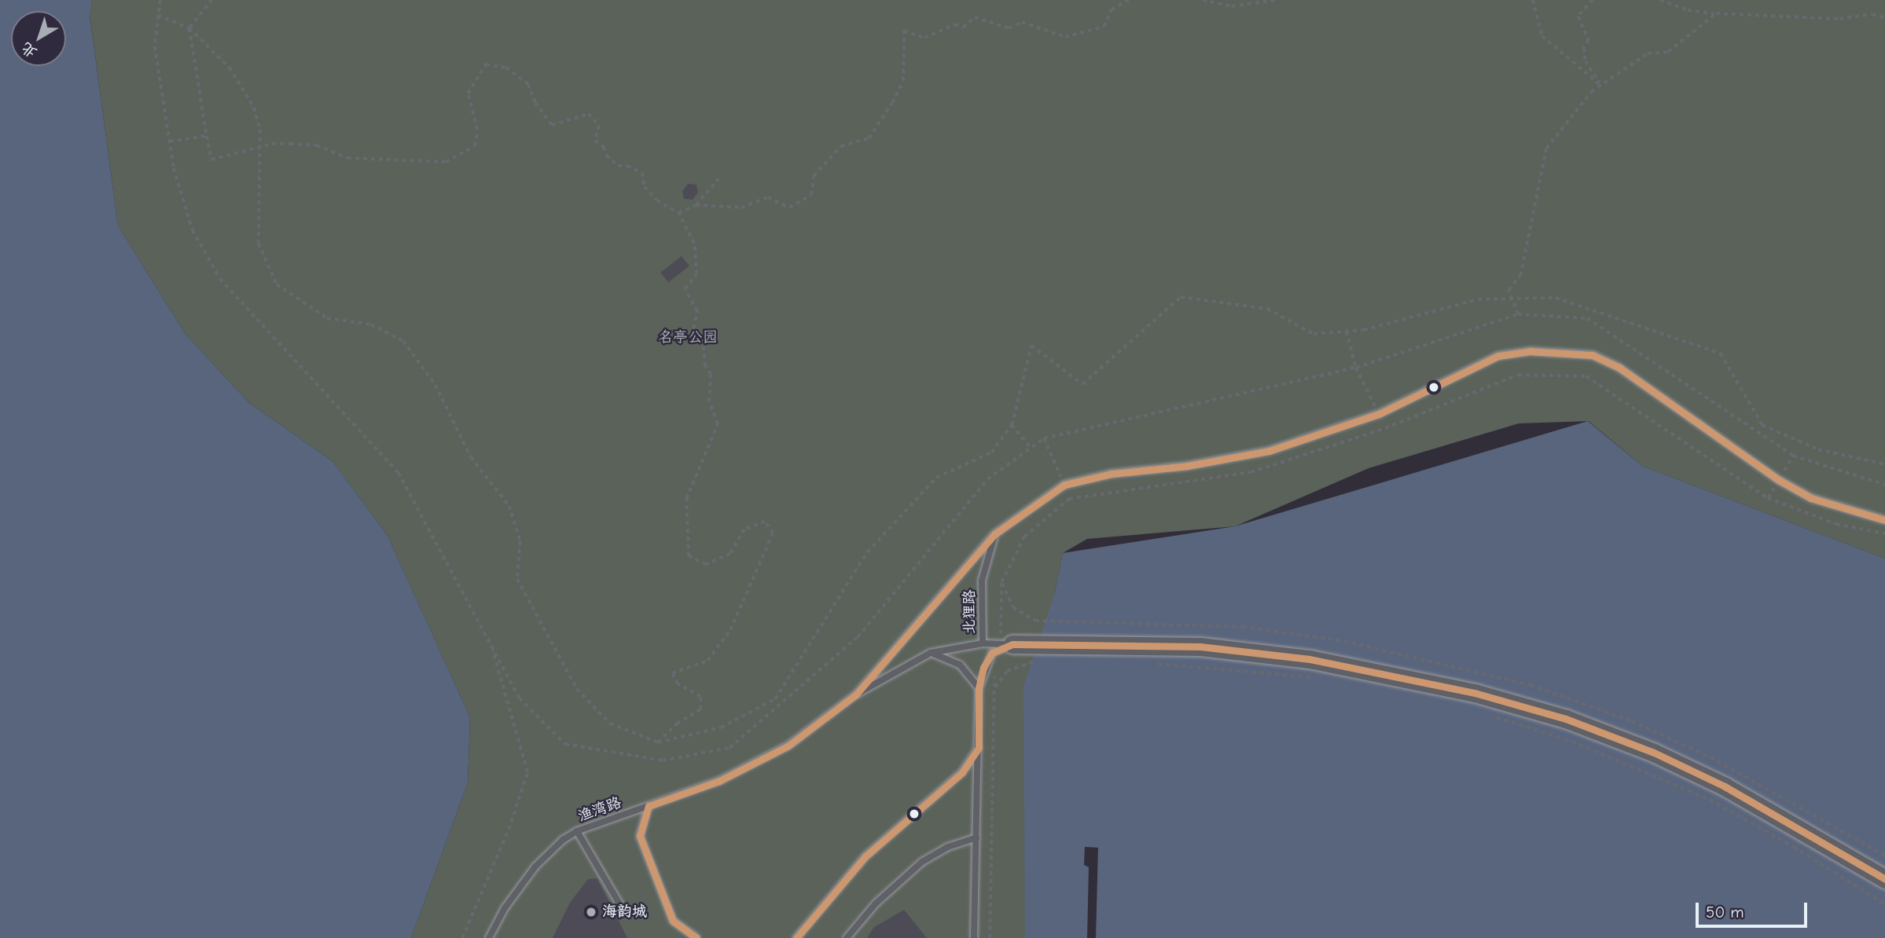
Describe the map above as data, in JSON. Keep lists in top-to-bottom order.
{
  "streets": {
    "lane": ["北狸路", "渔湾路"]
  },
  "crossings": [
    ["北狸路", "渔湾路"]
  ],
  "parks": ["名亭公园"],
  "places": ["海韵城"],
  "scale_bar": "50 m",
  "north": "bottom left"
}
